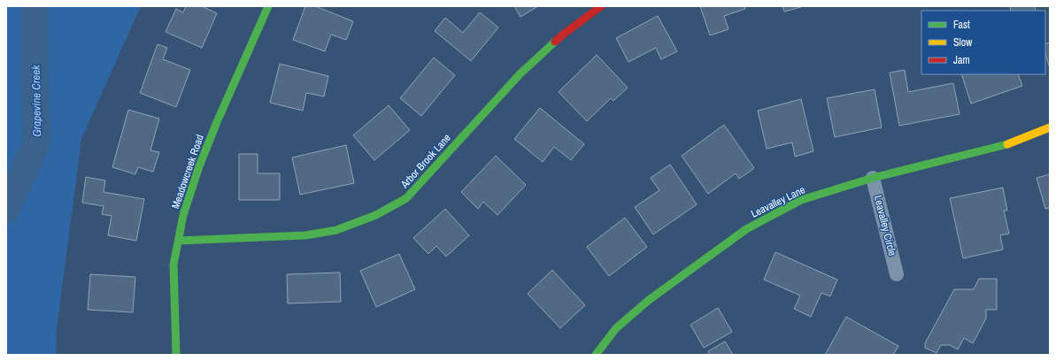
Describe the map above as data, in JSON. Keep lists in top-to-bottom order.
{
  "streets": {
    "street": [
      "Arbor Brook Lane",
      "Meadowcreek Road",
      "Leavalley Lane",
      "Leavalley Circle"
    ]
  },
  "crossings": [
    ["Arbor Brook Lane", "Meadowcreek Road"],
    ["Leavalley Lane", "Leavalley Circle"]
  ],
  "water": ["Grapevine Creek"],
  "legend": ["Fast", "Slow", "Jam"]
}
